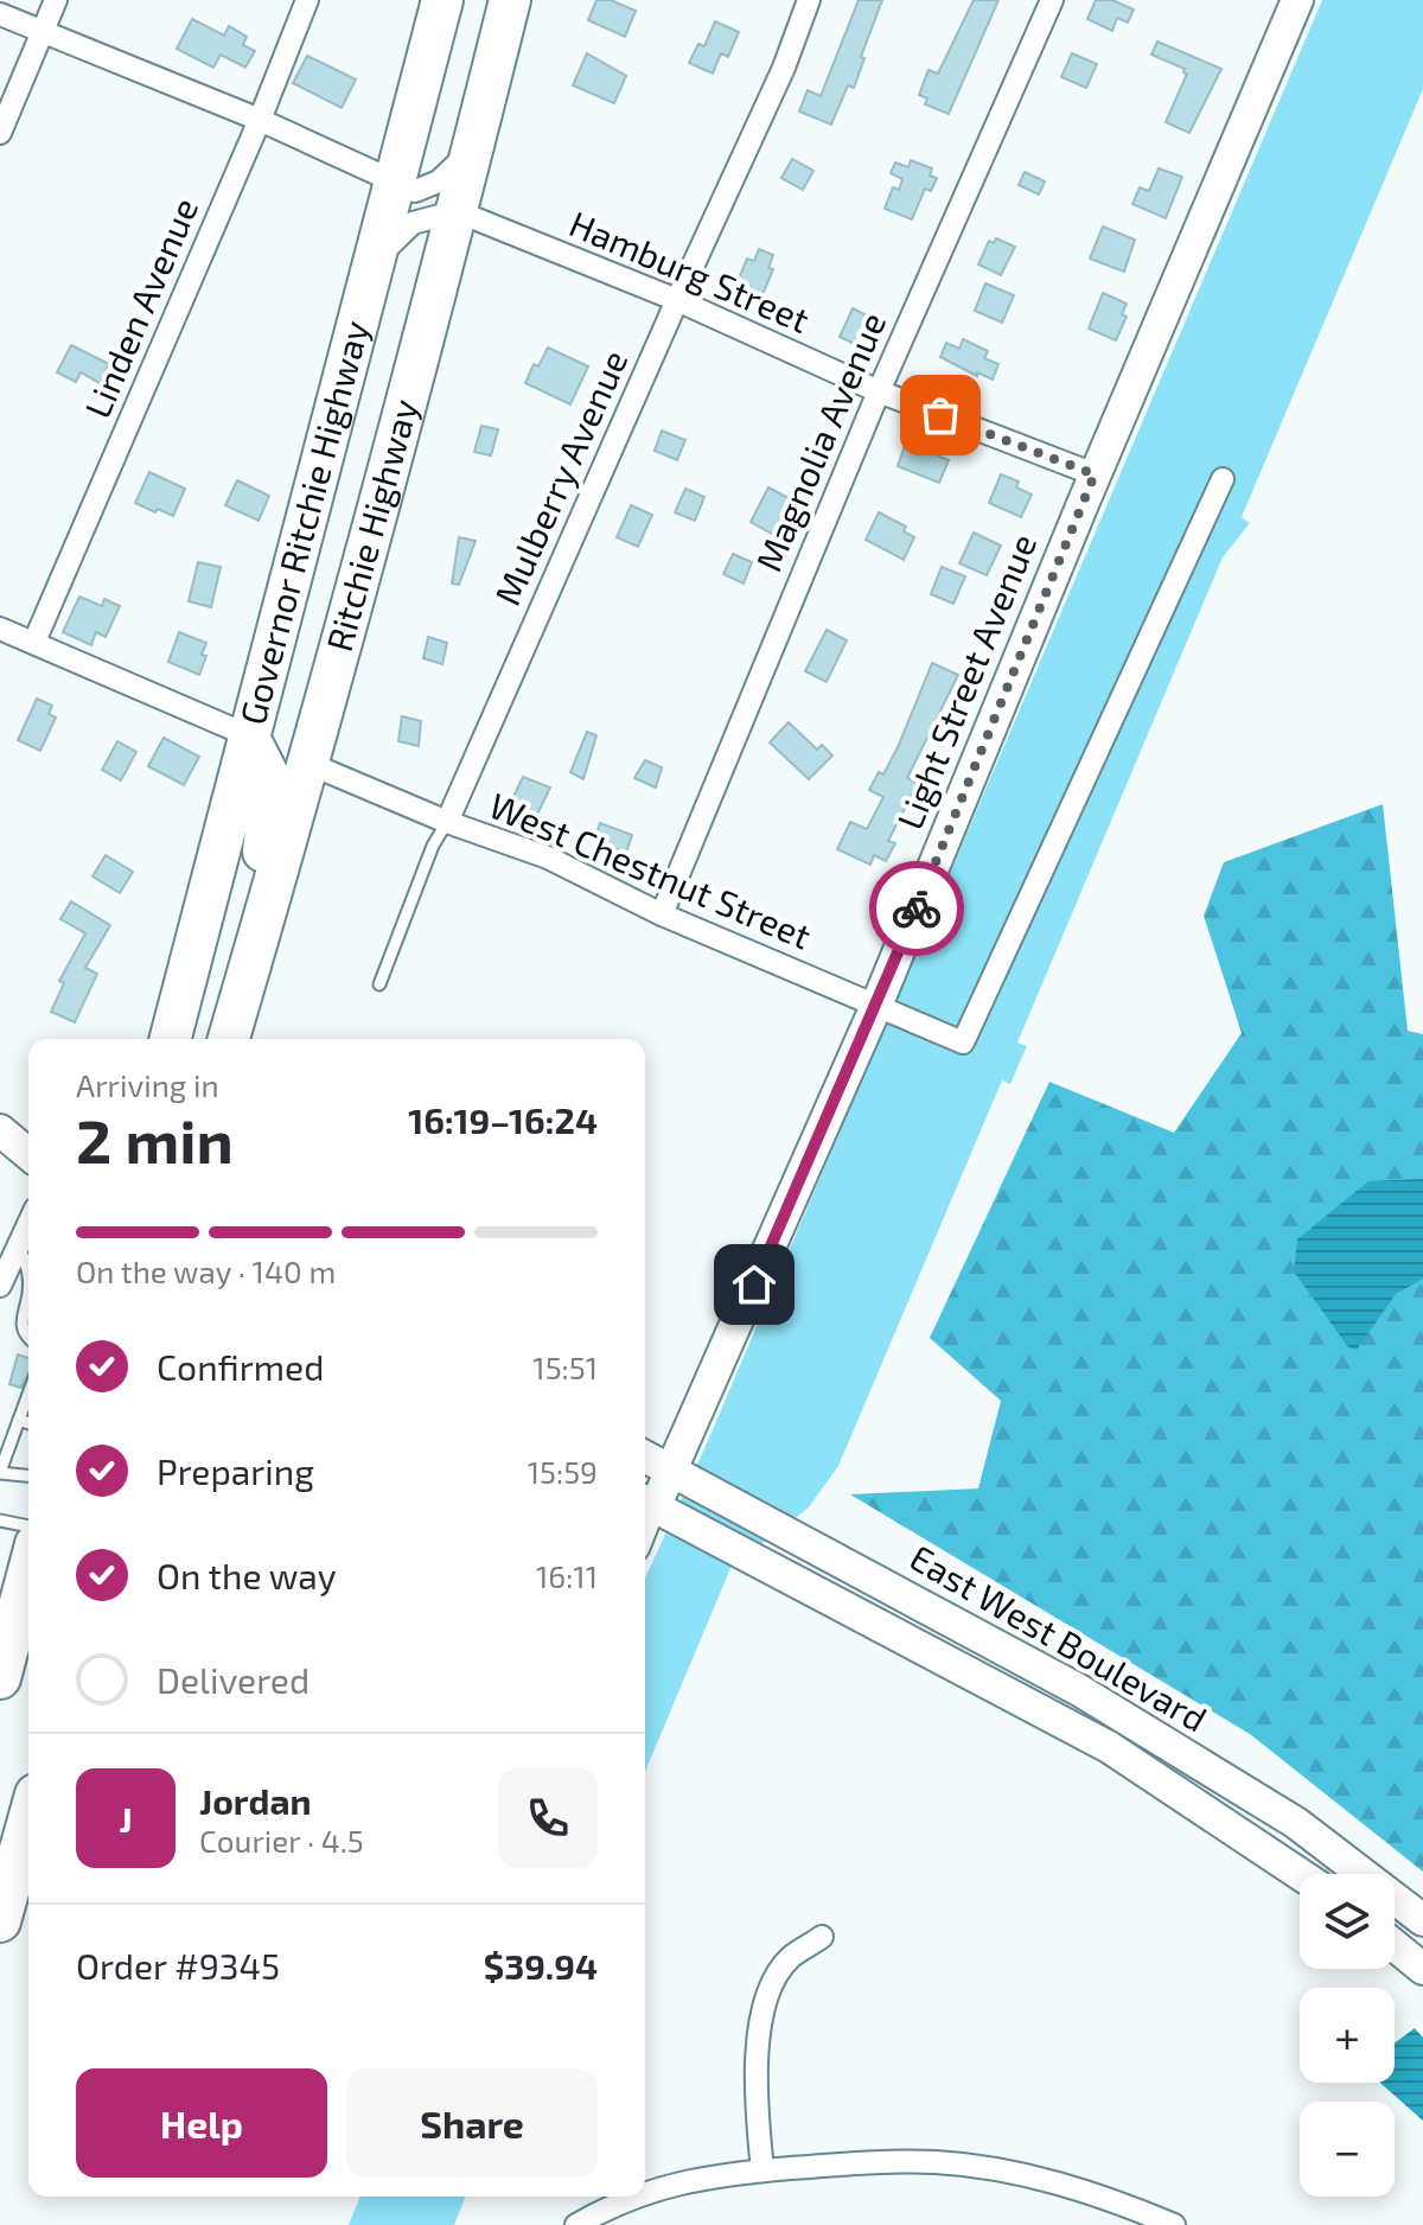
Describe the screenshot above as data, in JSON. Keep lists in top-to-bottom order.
{
  "streets": {
    "highway": ["Governor Ritchie Highway", "Ritchie Highway"],
    "main road": ["Light Street Avenue", "East West Boulevard"],
    "street": [
      "Hamburg Street",
      "Linden Avenue",
      "Magnolia Avenue",
      "Mulberry Avenue",
      "West Chestnut Street"
    ]
  },
  "crossings": [
    ["Hamburg Street", "Magnolia Avenue"],
    ["Hamburg Street", "Mulberry Avenue"],
    ["Hamburg Street", "Ritchie Highway"],
    ["Hamburg Street", "Light Street Avenue"],
    ["Magnolia Avenue", "West Chestnut Street"],
    ["Mulberry Avenue", "West Chestnut Street"],
    ["Ritchie Highway", "West Chestnut Street"],
    ["Light Street Avenue", "West Chestnut Street"],
    ["Light Street Avenue", "East West Boulevard"]
  ],
  "page": {
    "heading": ["2 min", "Arriving in", "16:19–16:24"],
    "panel": [
      "Jordan",
      "Courier · 4.5",
      "Order #9345",
      "$39.94"
    ],
    "bar": "On the way · 140 m",
    "list": [
      ["Confirmed", "15:51"],
      ["Preparing", "15:59"],
      ["On the way", "16:11"],
      "Delivered"
    ],
    "round": "J",
    "map_buttons": ["+", "−"],
    "buttons": ["Help", "Share"]
  }
}
